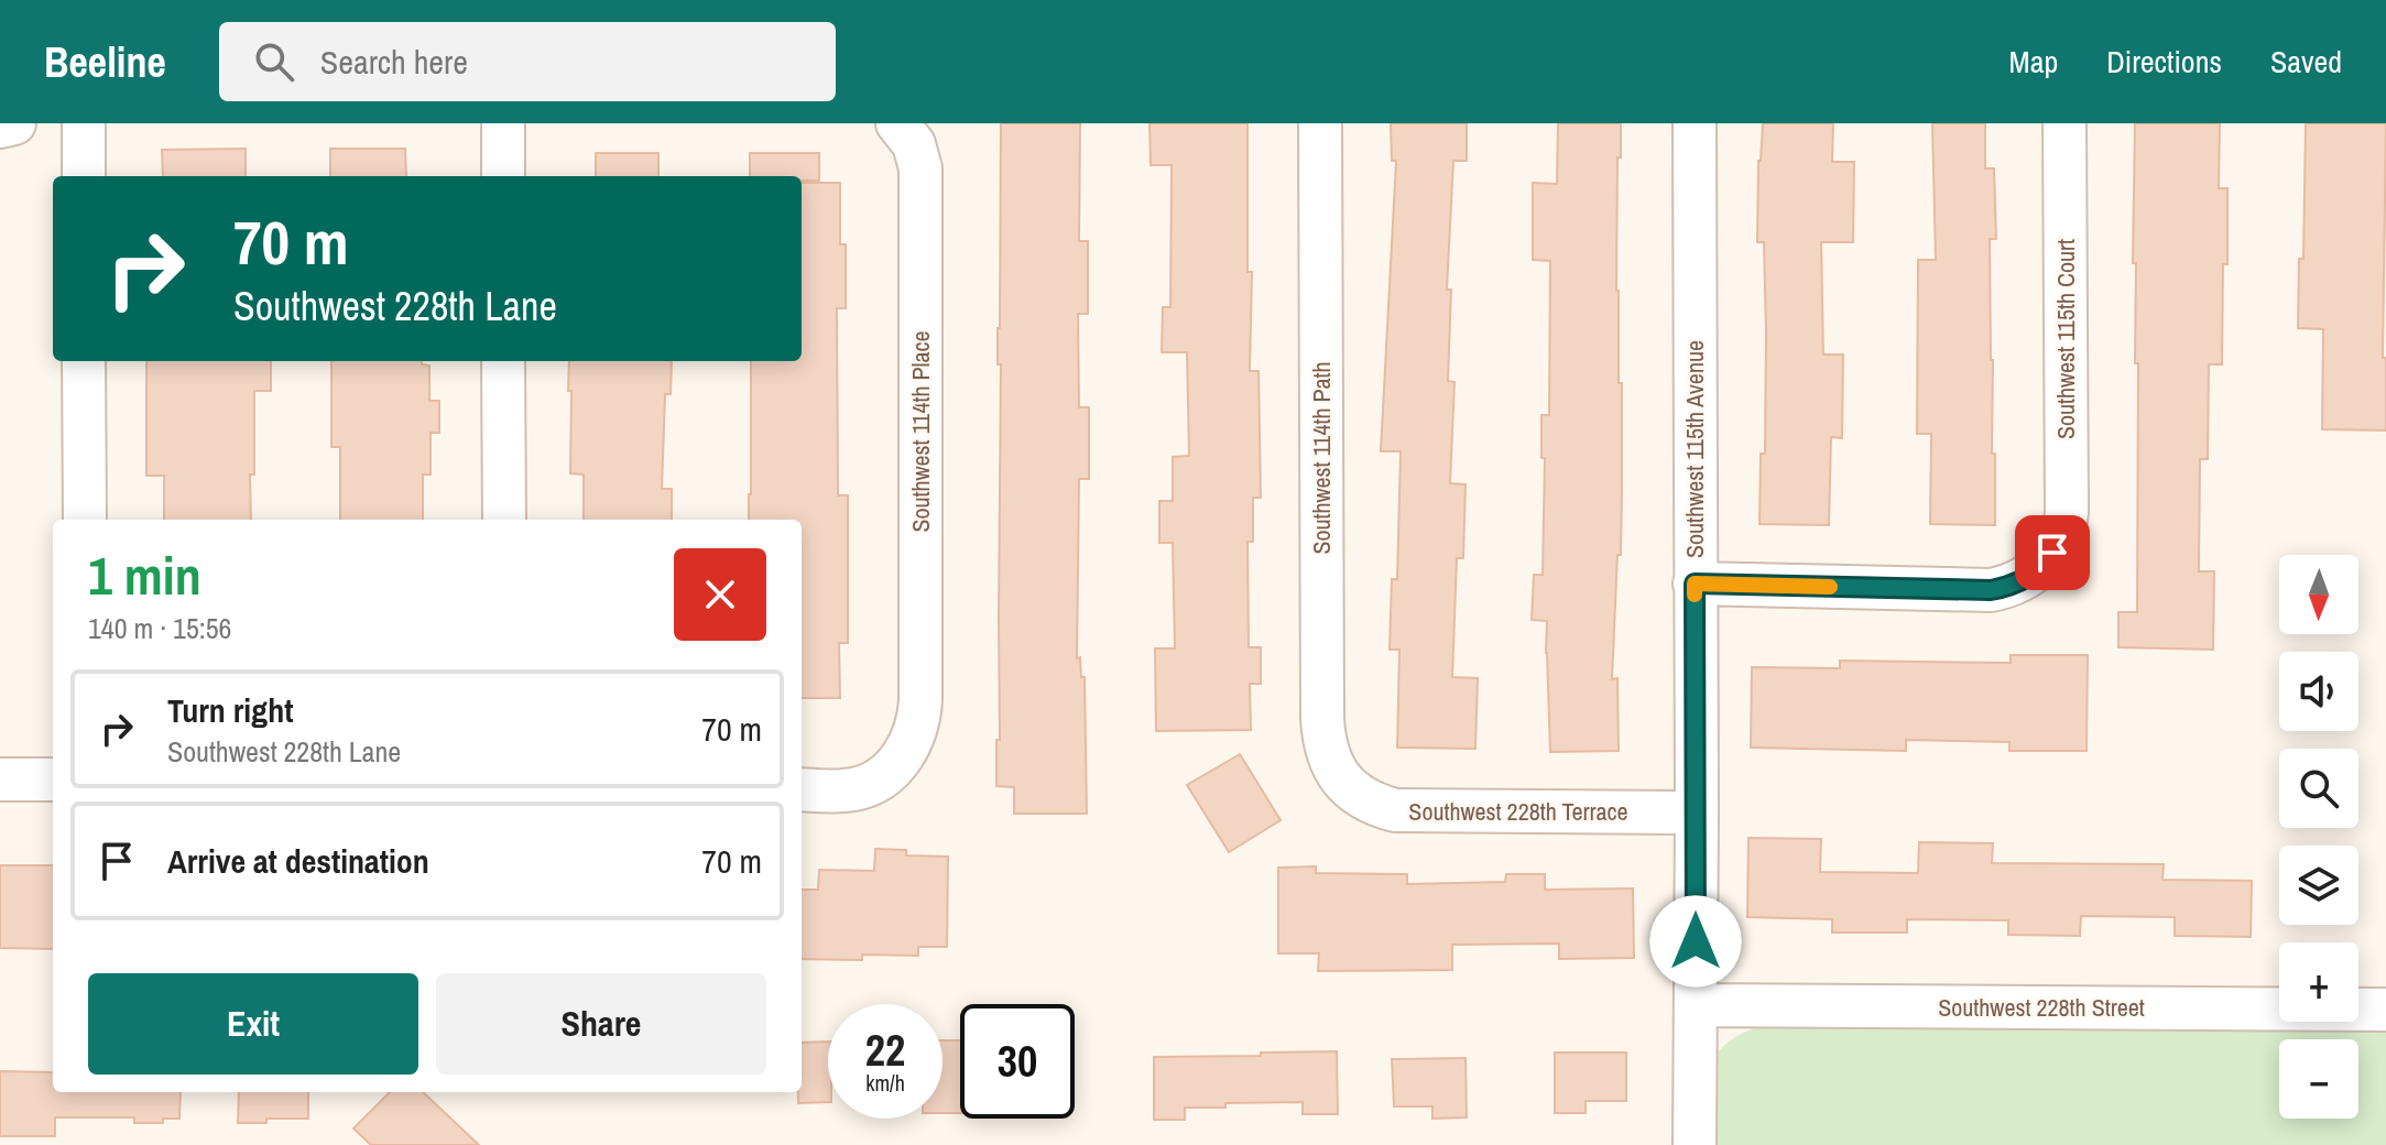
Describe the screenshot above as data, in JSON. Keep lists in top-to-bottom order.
{
  "streets": {
    "street": [
      "Southwest 115th Court",
      "Southwest 114th Place",
      "Southwest 115th Avenue",
      "Southwest 114th Path",
      "Southwest 228th Terrace",
      "Southwest 228th Street"
    ]
  },
  "crossings": [
    ["Southwest 115th Court", "Southwest 115th Avenue"],
    ["Southwest 115th Avenue", "Southwest 228th Terrace"],
    ["Southwest 115th Avenue", "Southwest 228th Street"],
    ["Southwest 114th Path", "Southwest 228th Terrace"]
  ],
  "north": "bottom",
  "page": {
    "header": "Beeline",
    "search": "Search here",
    "nav": ["Map", "Directions", "Saved"],
    "turn": ["70 m", "Southwest 228th Lane"],
    "heading": ["1 min", "140 m · 15:56"],
    "map_buttons": ["+", "−"],
    "list": [
      {
        "name": "Turn right",
        "note": "Southwest 228th Lane",
        "value": "70 m"
      },
      {
        "name": "Arrive at destination",
        "value": "70 m"
      }
    ],
    "buttons": ["Exit", "Share"],
    "speed": "22 km/h",
    "limit": "30"
  }
}
